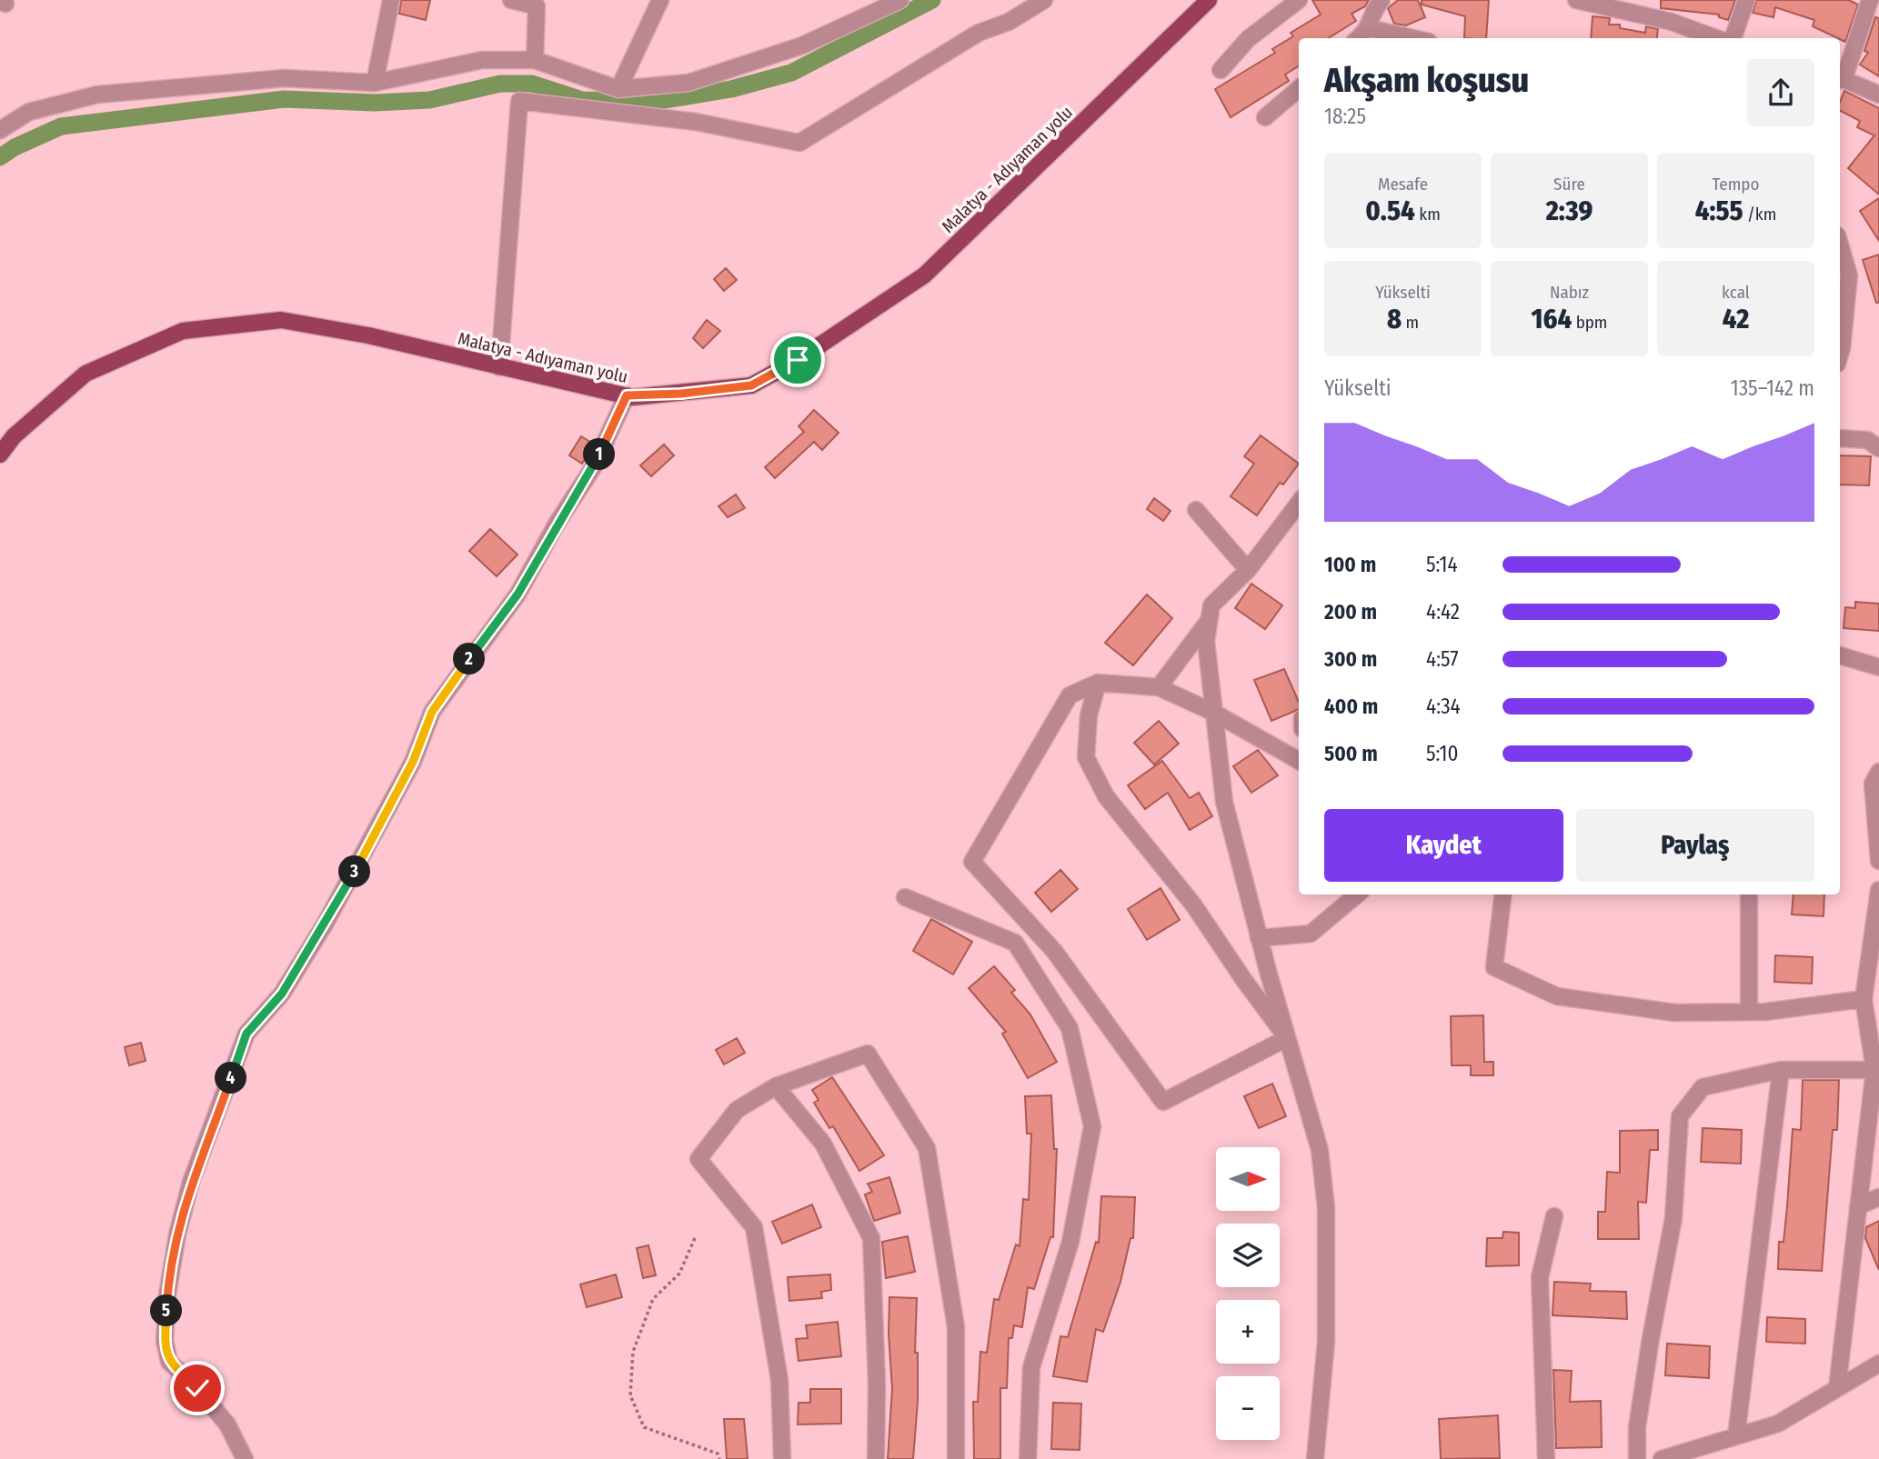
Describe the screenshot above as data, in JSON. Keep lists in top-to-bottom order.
{
  "streets": {
    "main road": ["Malatya - Adıyaman yolu"]
  },
  "north": "right",
  "page": {
    "heading": ["Akşam koşusu", "18:25"],
    "stats": [
      ["Mesafe", "0.54 km"],
      ["Süre", "2:39"],
      ["Tempo", "4:55 /km"],
      ["Yükselti", "8 m"],
      ["Nabız", "164 bpm"],
      ["kcal", "42"]
    ],
    "chart": ["Yükselti", "135–142 m"],
    "pins": [
      "1",
      "2",
      "3",
      "4",
      "5"
    ],
    "list": [
      {
        "name": "100 m",
        "note": "5:14"
      },
      {
        "name": "200 m",
        "note": "4:42"
      },
      {
        "name": "300 m",
        "note": "4:57"
      },
      {
        "name": "400 m",
        "note": "4:34"
      },
      {
        "name": "500 m",
        "note": "5:10"
      }
    ],
    "buttons": ["Kaydet", "Paylaş"],
    "map_buttons": ["+", "−"]
  }
}
